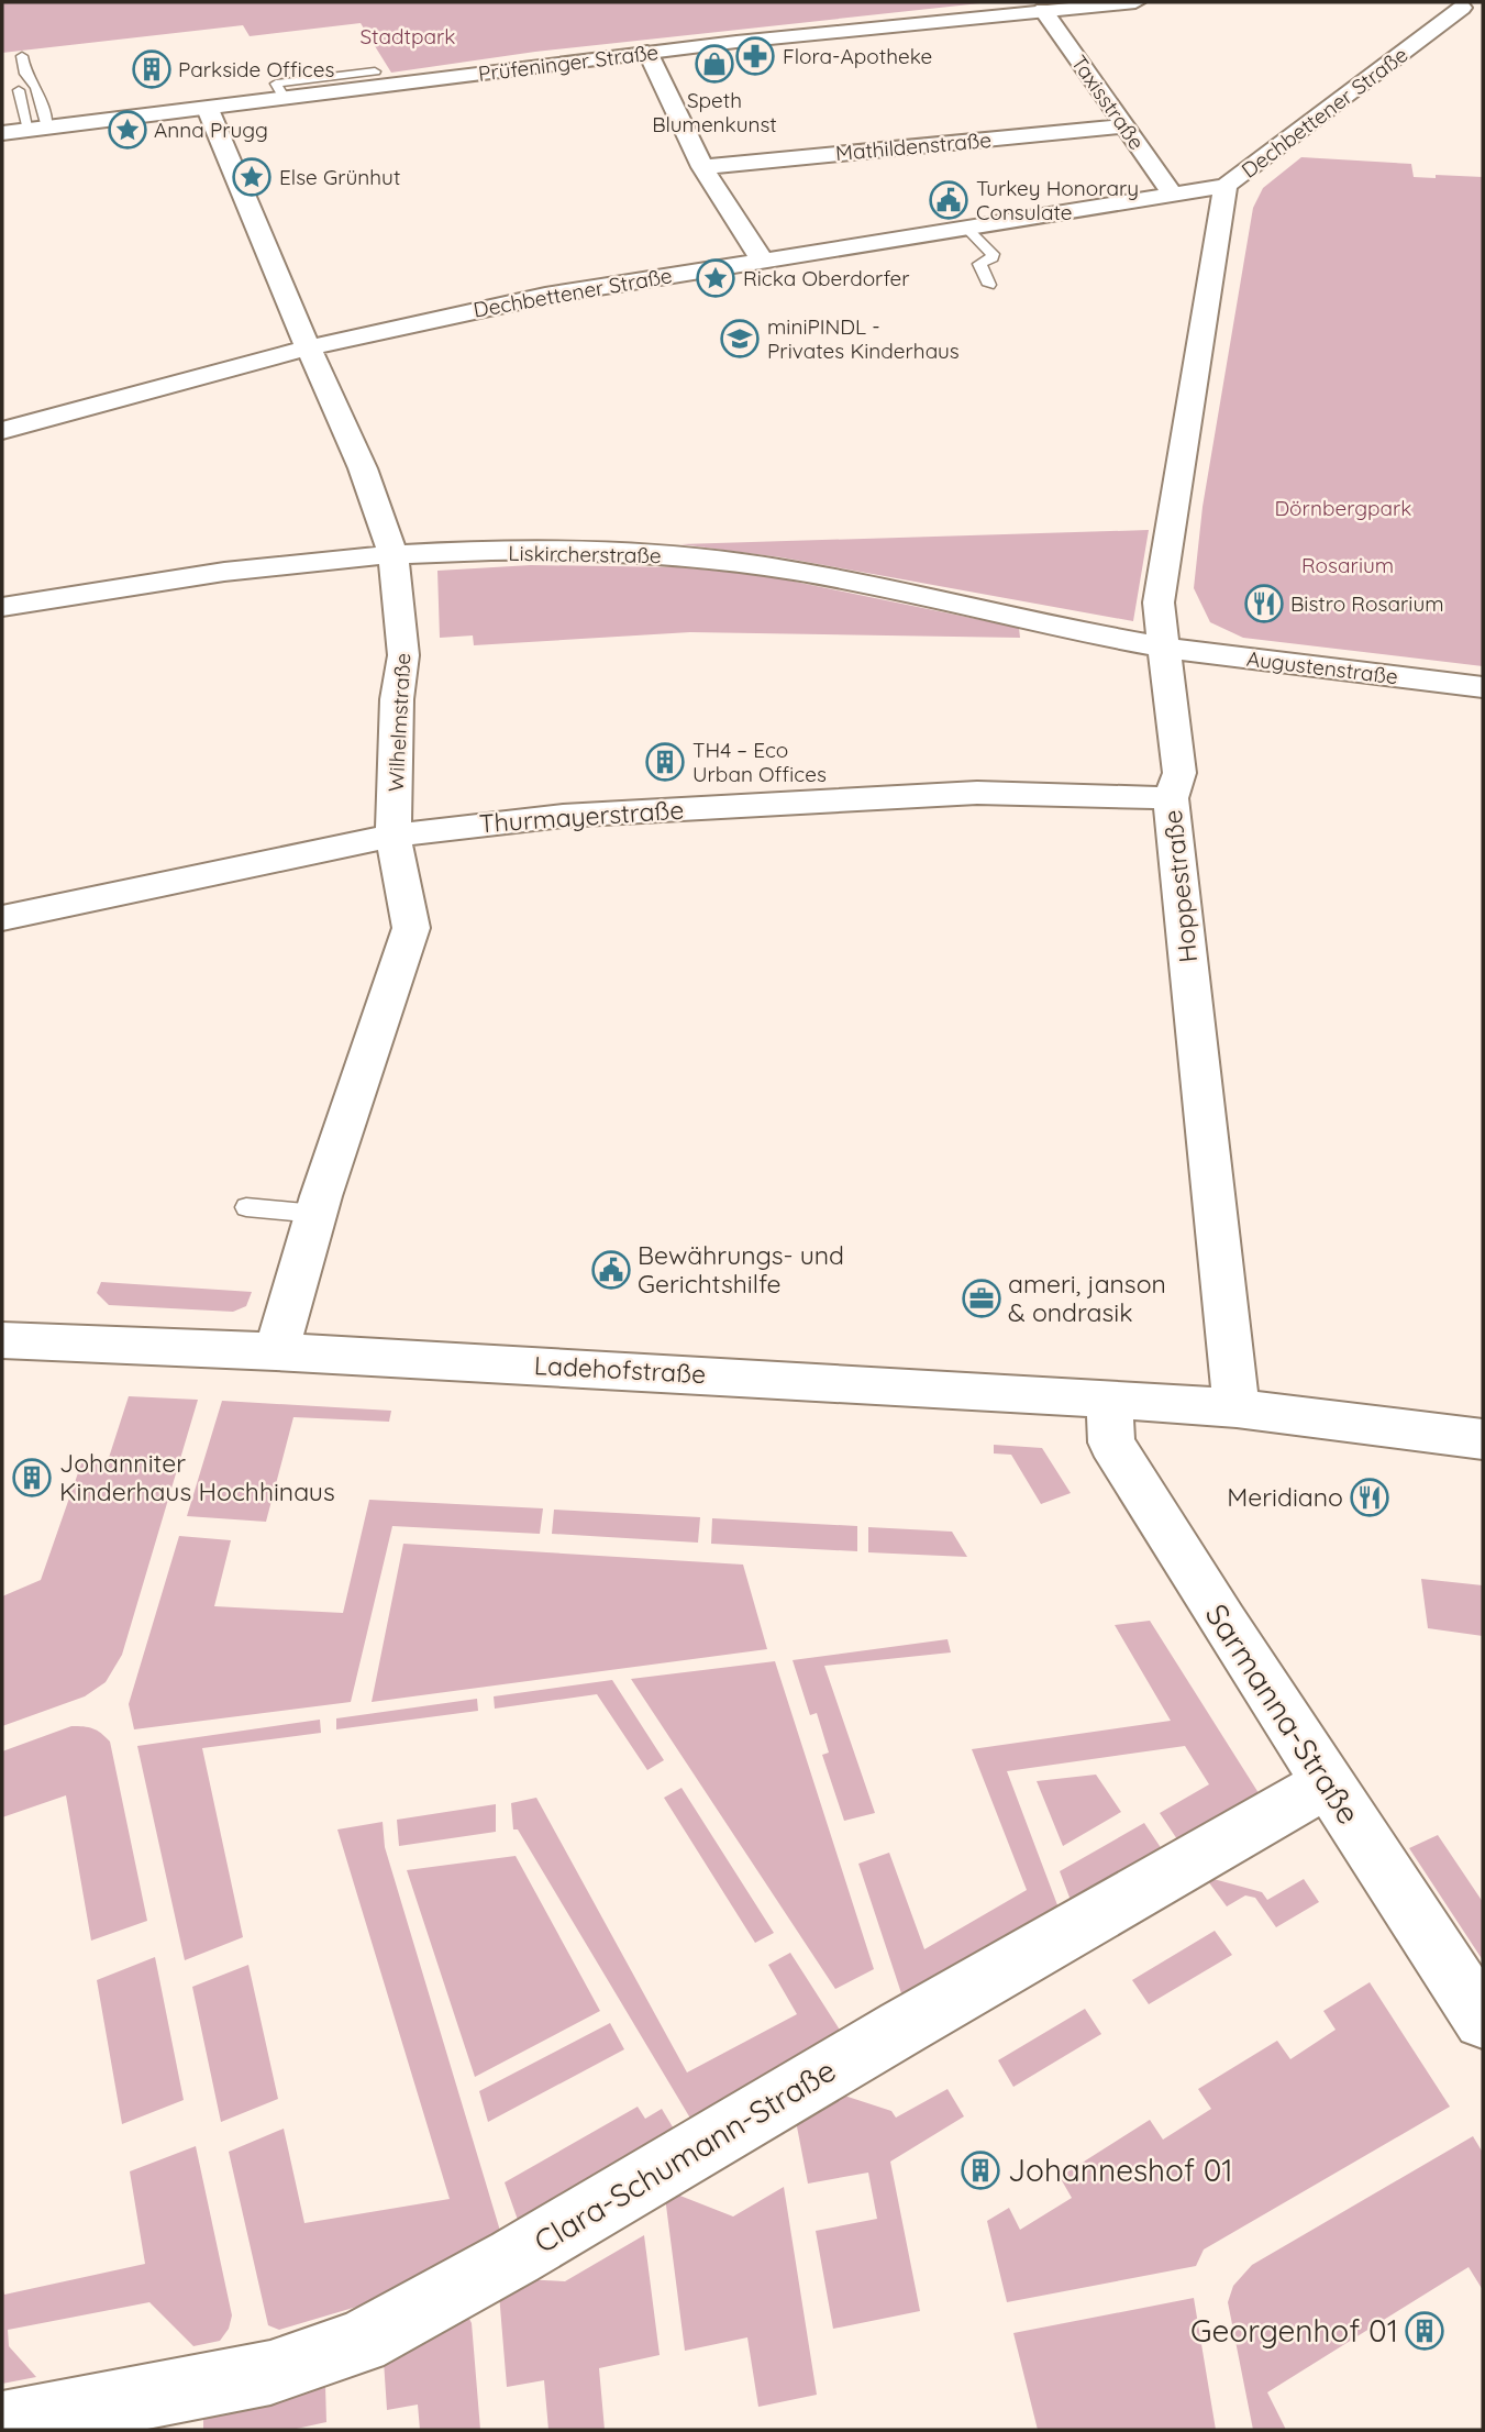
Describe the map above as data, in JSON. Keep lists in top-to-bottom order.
{
  "streets": {
    "street": [
      "Prüfeninger Straße",
      "Taxisstraße",
      "Dechbettener Straße",
      "Mathildenstraße",
      "Liskircherstraße",
      "Augustenstraße",
      "Wilhelmstraße",
      "Thurmayerstraße",
      "Hoppestraße",
      "Ladehofstraße",
      "Sarmanna-Straße",
      "Clara-Schumann-Straße"
    ]
  },
  "crossings": [
    ["Prüfeninger Straße", "Taxisstraße"],
    ["Prüfeninger Straße", "Wilhelmstraße"],
    ["Taxisstraße", "Dechbettener Straße"],
    ["Taxisstraße", "Mathildenstraße"],
    ["Dechbettener Straße", "Wilhelmstraße"],
    ["Dechbettener Straße", "Hoppestraße"],
    ["Liskircherstraße", "Augustenstraße"],
    ["Liskircherstraße", "Wilhelmstraße"],
    ["Liskircherstraße", "Hoppestraße"],
    ["Augustenstraße", "Hoppestraße"],
    ["Wilhelmstraße", "Thurmayerstraße"],
    ["Wilhelmstraße", "Ladehofstraße"],
    ["Thurmayerstraße", "Hoppestraße"],
    ["Hoppestraße", "Ladehofstraße"],
    ["Ladehofstraße", "Sarmanna-Straße"],
    ["Sarmanna-Straße", "Clara-Schumann-Straße"]
  ],
  "parks": ["Stadtpark", "Dörnbergpark", "Rosarium"],
  "places": {
    "pharmacy": ["Flora-Apotheke"],
    "shop": ["Speth Blumenkunst"],
    "building": [
      "Parkside Offices",
      "TH4 – Eco Urban Offices",
      "Johanniter Kinderhaus Hochhinaus",
      "Johanneshof 01",
      "Georgenhof 01"
    ],
    "place": ["Anna Prugg", "Else Grünhut", "Ricka Oberdorfer"],
    "public building": ["Turkey Honorary Consulate", "Bewährungs- und Gerichtshilfe"],
    "school or university": ["miniPINDL - Privates Kinderhaus"],
    "restaurant": ["Bistro Rosarium", "Meridiano"],
    "office": ["ameri, janson & ondrasik"]
  }
}
